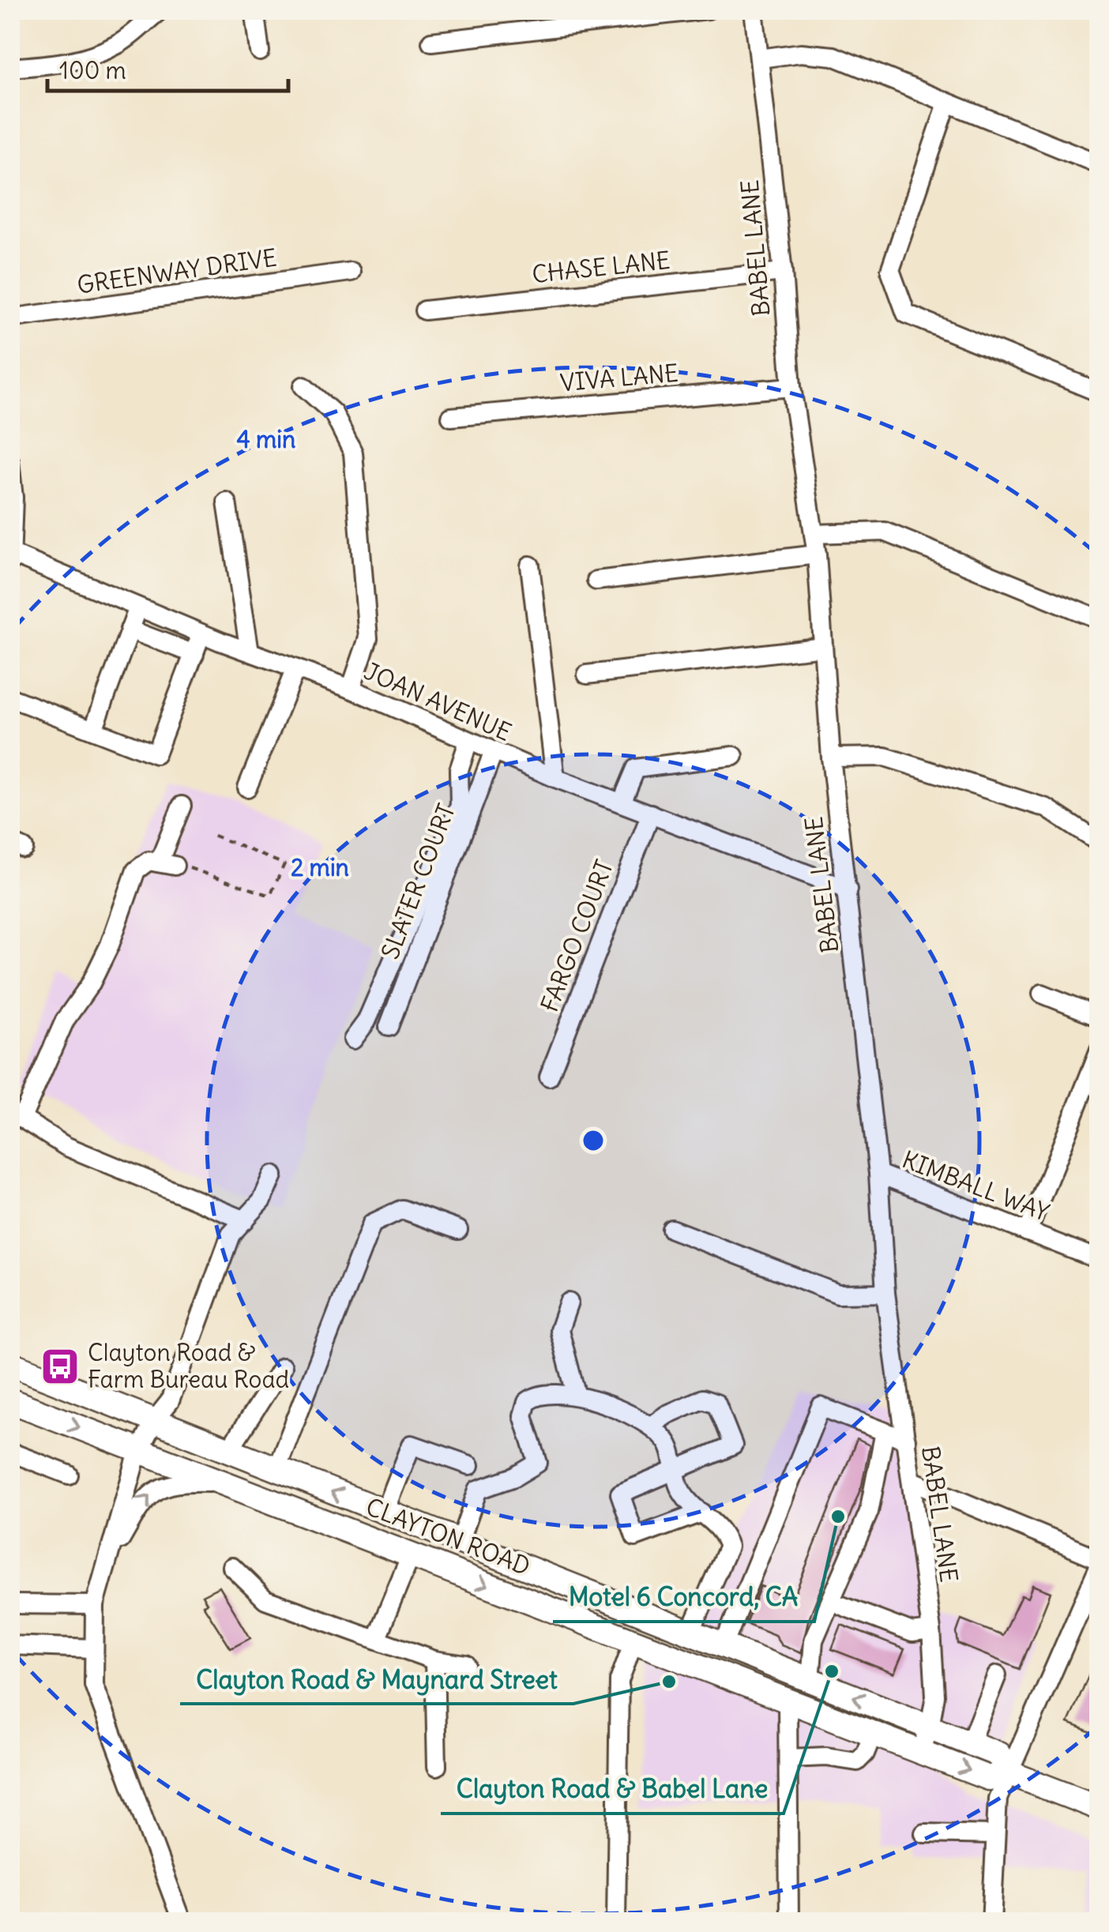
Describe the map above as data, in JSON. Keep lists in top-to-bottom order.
{
  "streets": {
    "main road": ["CLAYTON ROAD"],
    "street": [
      "BABEL LANE",
      "CHASE LANE",
      "GREENWAY DRIVE",
      "VIVA LANE",
      "JOAN AVENUE",
      "SLATER COURT",
      "FARGO COURT",
      "KIMBALL WAY"
    ]
  },
  "crossings": [
    ["BABEL LANE", "CHASE LANE"],
    ["BABEL LANE", "VIVA LANE"],
    ["BABEL LANE", "JOAN AVENUE"],
    ["BABEL LANE", "KIMBALL WAY"],
    ["BABEL LANE", "CLAYTON ROAD"],
    ["JOAN AVENUE", "SLATER COURT"],
    ["JOAN AVENUE", "FARGO COURT"]
  ],
  "places": {
    "bus stop": ["Clayton Road & Farm Bureau Road"],
    "other": ["Motel 6 Concord, CA", "Clayton Road & Babel Lane", "Clayton Road & Maynard Street"]
  },
  "scale_bar": "100 m",
  "rings": ["4 min", "2 min"]
}
